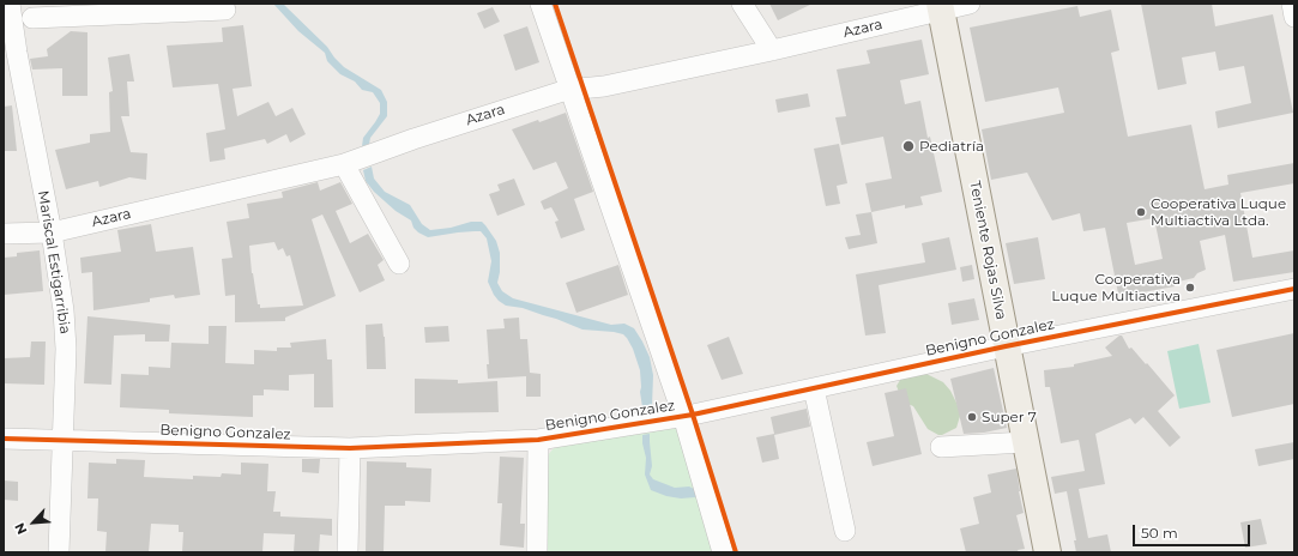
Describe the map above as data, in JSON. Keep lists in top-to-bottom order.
{
  "streets": {
    "main road": ["Teniente Rojas Silva"],
    "street": ["Azara", "Mariscal Estigarribia", "Benigno Gonzalez"]
  },
  "crossings": [
    ["Azara", "Teniente Rojas Silva"],
    ["Azara", "Mariscal Estigarribia"],
    ["Teniente Rojas Silva", "Benigno Gonzalez"],
    ["Mariscal Estigarribia", "Benigno Gonzalez"]
  ],
  "places": [
    "Pediatría",
    "Cooperativa Luque Multiactiva Ltda.",
    "Cooperativa Luque Multiactiva",
    "Super 7"
  ],
  "scale_bar": "50 m",
  "north": "bottom left"
}
